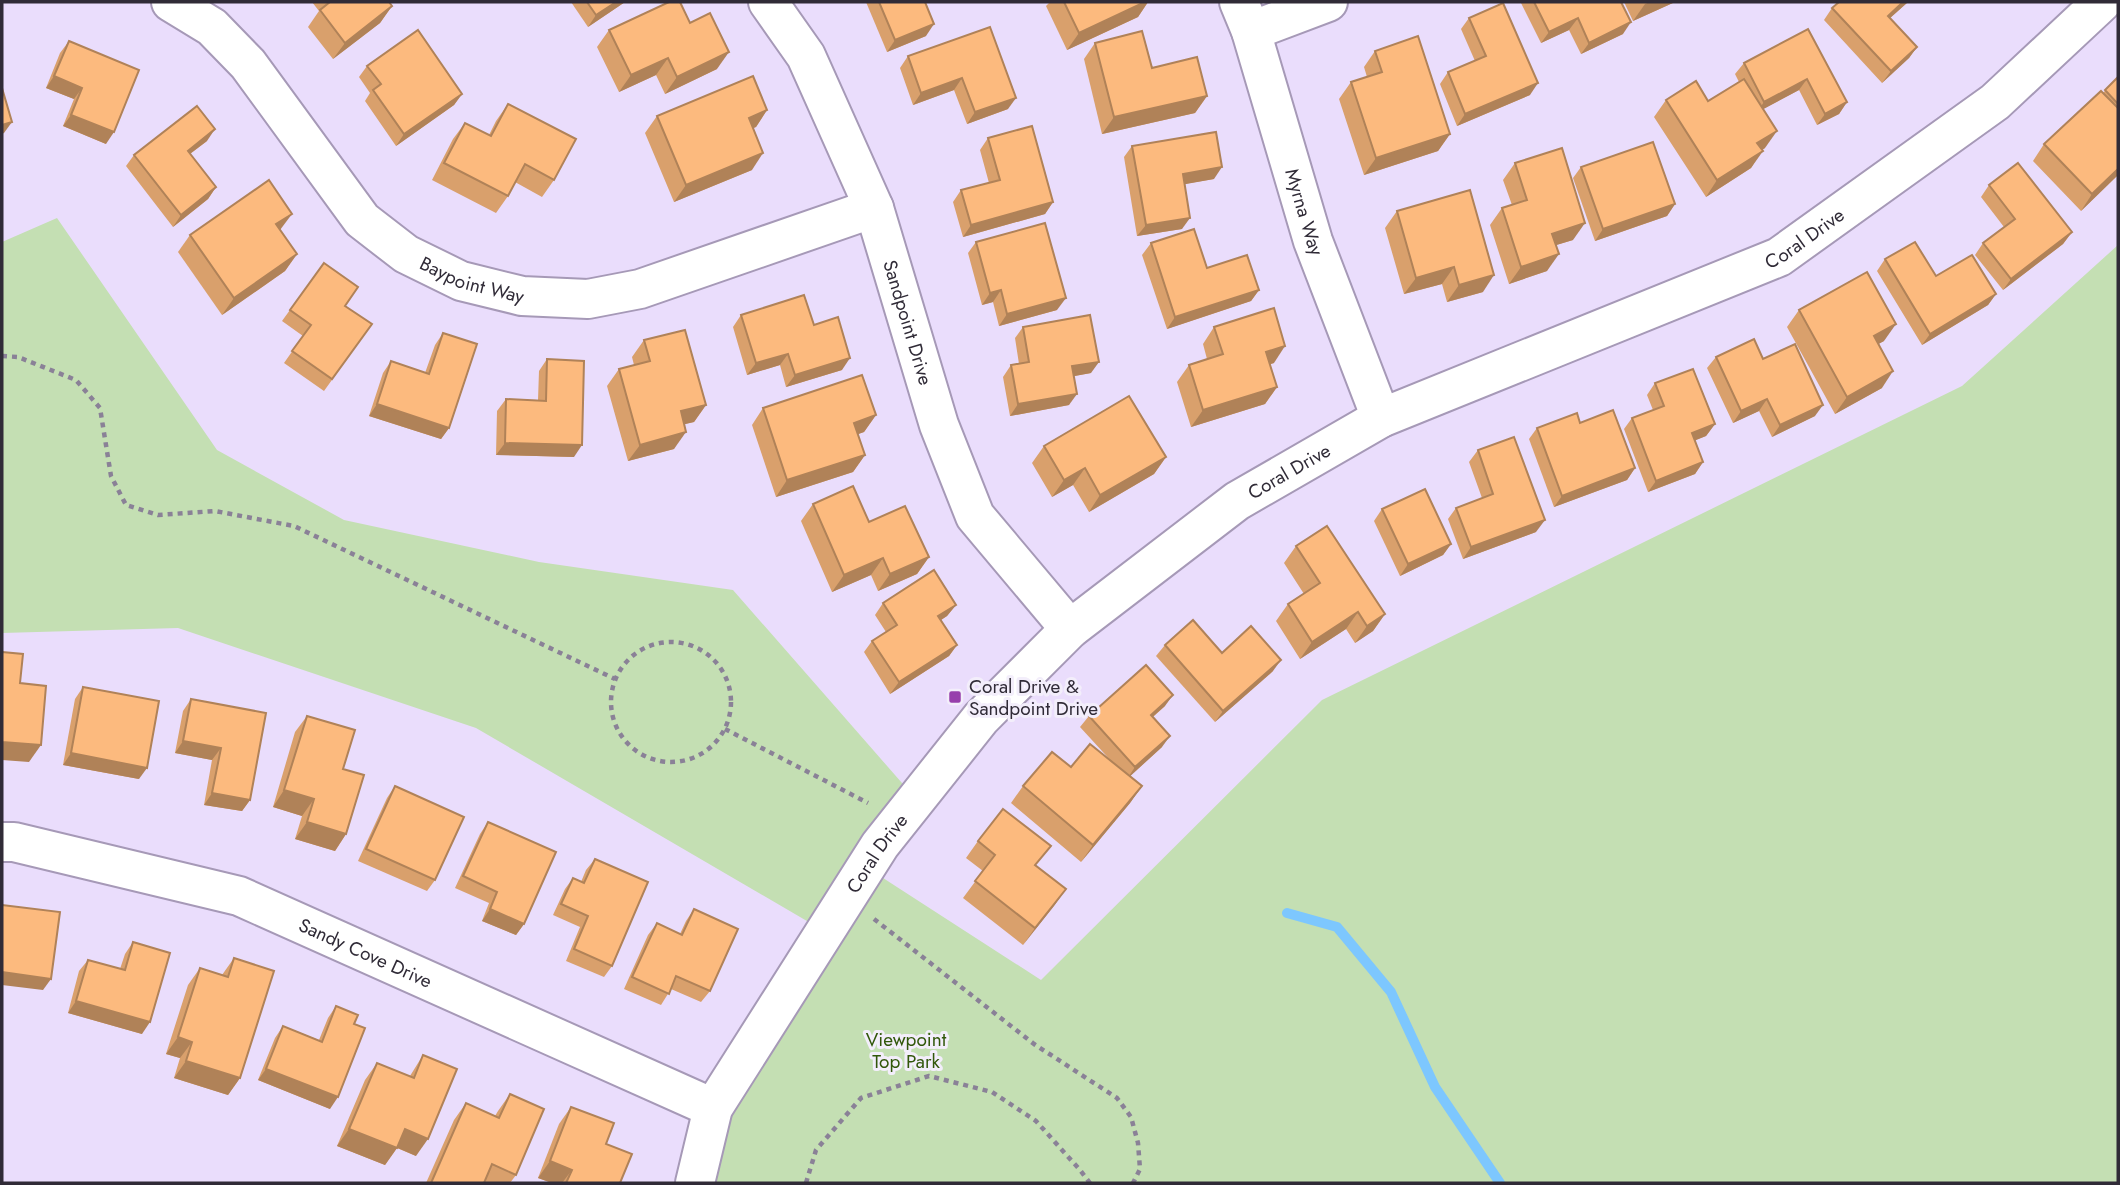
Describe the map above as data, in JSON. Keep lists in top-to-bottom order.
{
  "streets": {
    "street": [
      "Myrna Way",
      "Coral Drive",
      "Baypoint Way",
      "Sandpoint Drive",
      "Sandy Cove Drive"
    ]
  },
  "crossings": [
    ["Myrna Way", "Coral Drive"],
    ["Coral Drive", "Sandpoint Drive"],
    ["Coral Drive", "Sandy Cove Drive"],
    ["Baypoint Way", "Sandpoint Drive"]
  ],
  "parks": ["Viewpoint Top Park"],
  "places": {
    "transit": ["Coral Drive & Sandpoint Drive"]
  }
}
